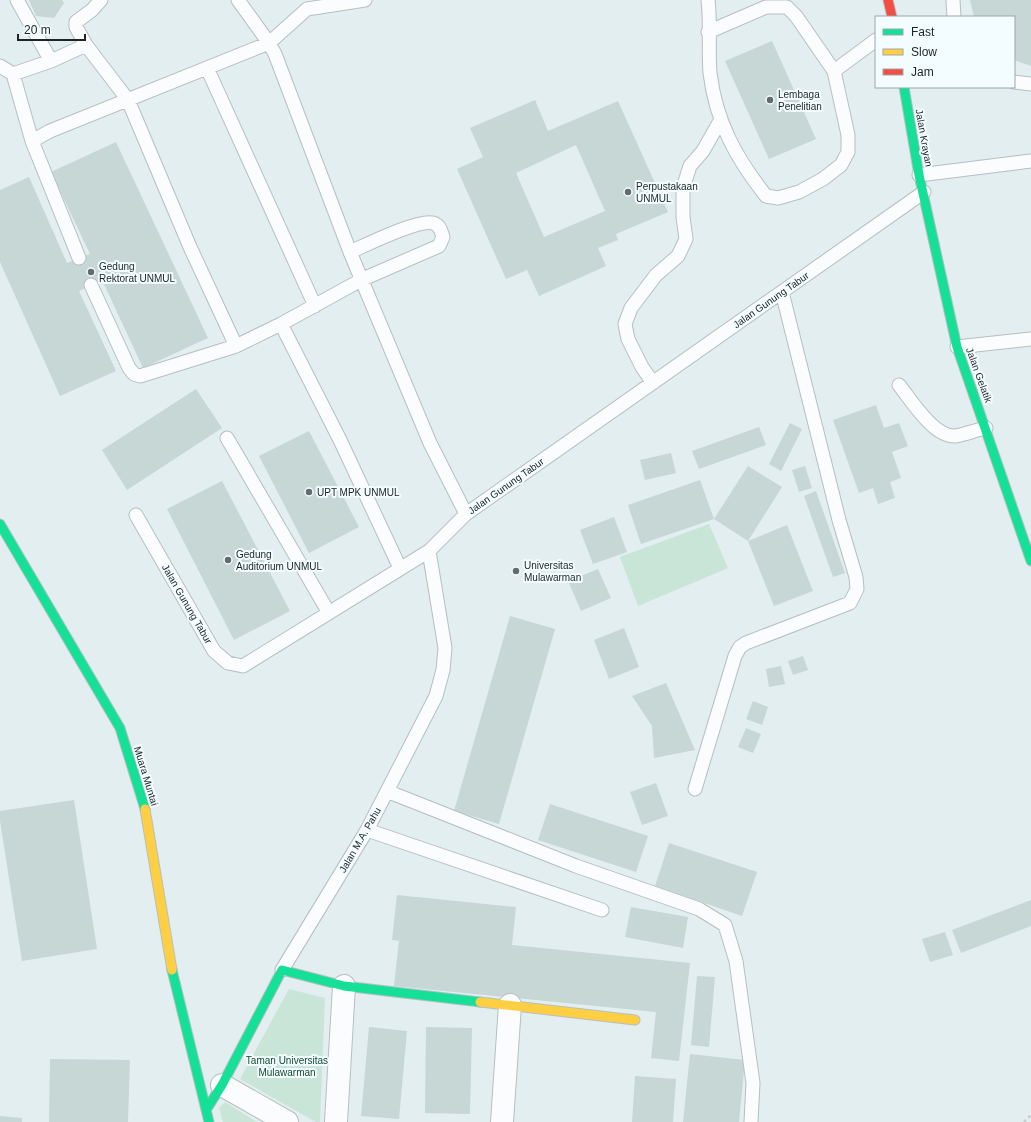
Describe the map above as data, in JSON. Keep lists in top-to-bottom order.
{
  "streets": {
    "street": [
      "Jalan Krayan",
      "Jalan Gelatik",
      "Muara Muntai",
      "Jalan M.A. Pahu"
    ],
    "lane": ["Jalan Gunung Tabur"]
  },
  "crossings": [
    ["Jalan Krayan", "Jalan Gunung Tabur"],
    ["Jalan Krayan", "Jalan Gelatik"],
    ["Jalan Gunung Tabur", "Jalan Gelatik"],
    ["Jalan Gunung Tabur", "Jalan M.A. Pahu"],
    ["Muara Muntai", "Jalan M.A. Pahu"]
  ],
  "parks": ["Taman Universitas Mulawarman"],
  "places": [
    "Lembaga Penelitian",
    "Perpustakaan UNMUL",
    "Gedung Rektorat UNMUL",
    "UPT MPK UNMUL",
    "Gedung Auditorium UNMUL",
    "Universitas Mulawarman"
  ],
  "legend": ["Fast", "Slow", "Jam"],
  "scale_bar": "20 m"
}
